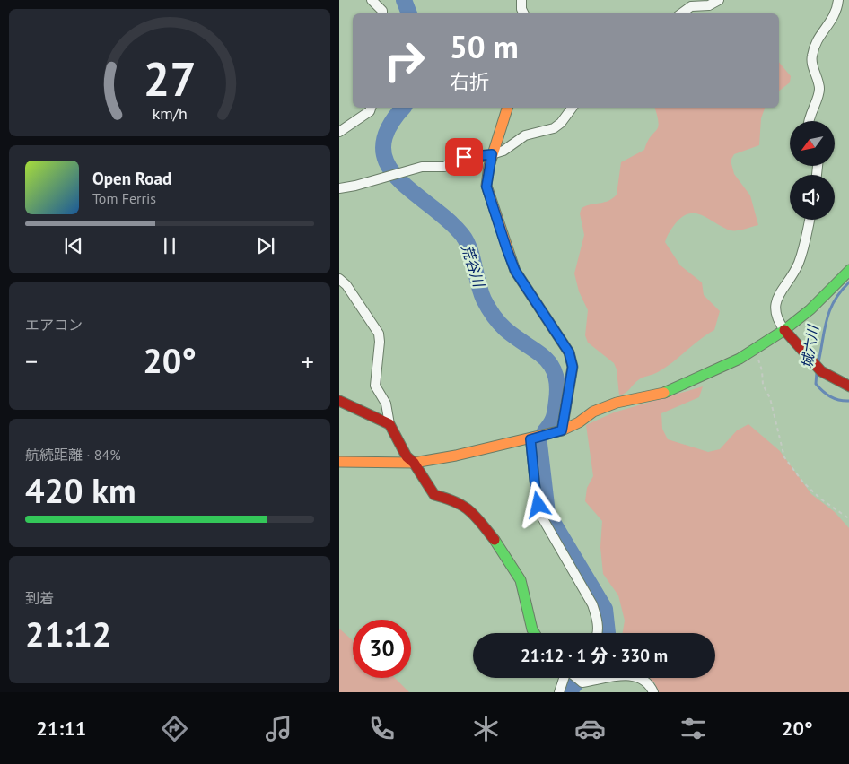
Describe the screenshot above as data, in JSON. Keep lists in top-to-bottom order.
{
  "water": ["荒谷川", "城六川"],
  "north": "bottom left",
  "page": {
    "turn": ["50 m", "右折"],
    "song": ["Open Road", "Tom Ferris"],
    "tile": [
      "エアコン",
      ["航続距離 · 84%", "420 km"],
      ["到着", "21:12"]
    ],
    "heat": ["−", "20°", "+"],
    "limit": "30",
    "trip": "21:12 · 1 分 · 330 m",
    "tabs": ["21:11", "20°"],
    "gauge": ["27", "km/h"]
  }
}
